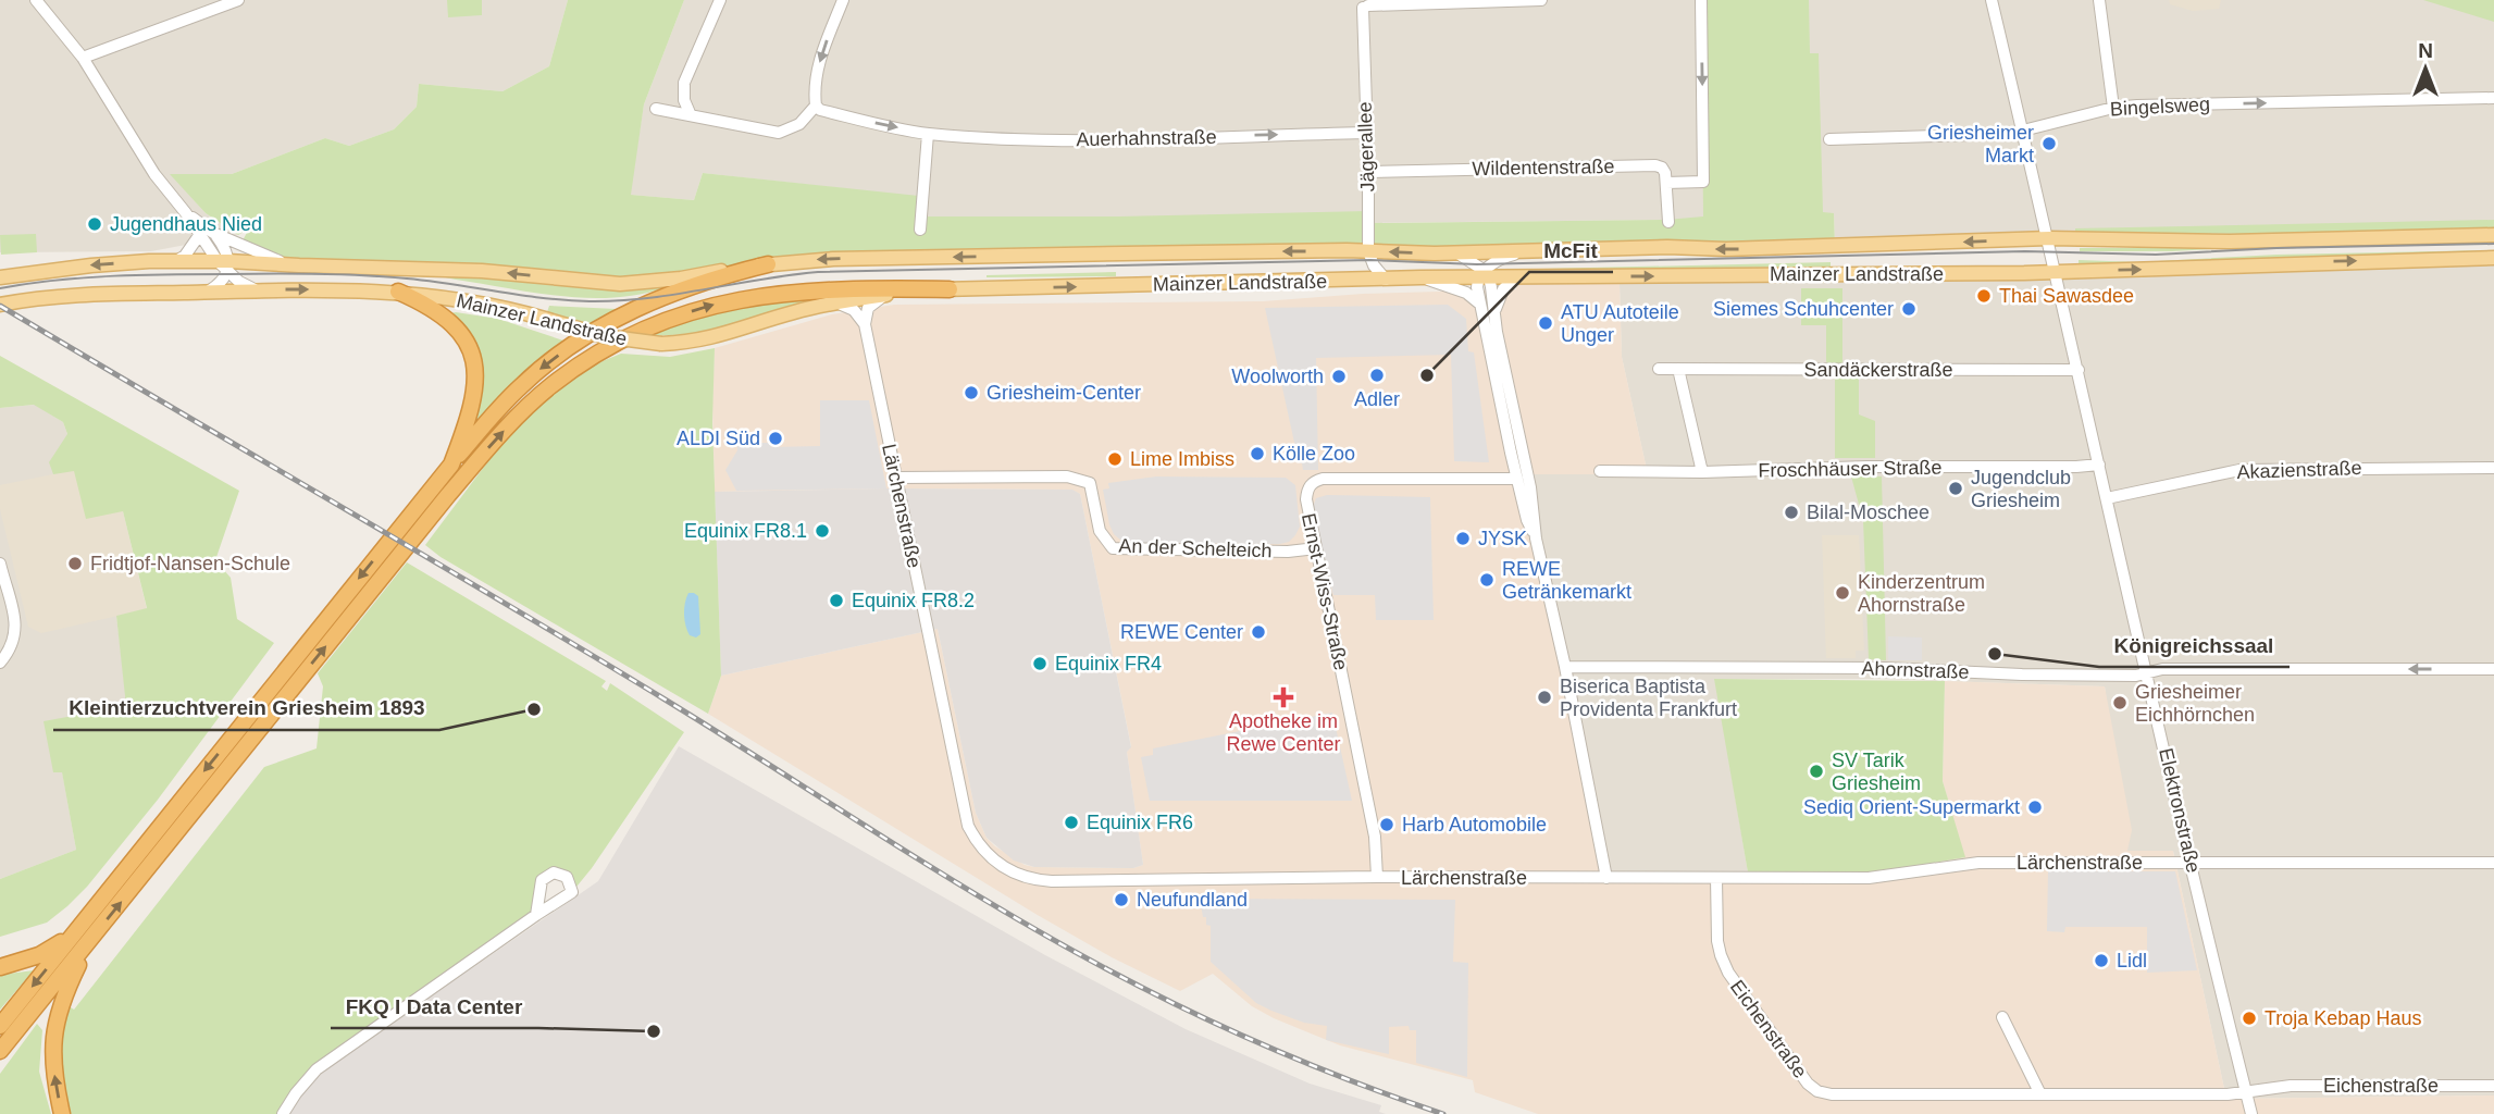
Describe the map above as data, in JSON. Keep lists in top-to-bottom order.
{
  "streets": {
    "main road": ["Mainzer Landstraße"],
    "street": [
      "Bingelsweg",
      "Auerhahnstraße",
      "Jägerallee",
      "Wildentenstraße",
      "Sandäckerstraße",
      "Froschhäuser Straße",
      "Akazienstraße",
      "Lärchenstraße",
      "An der Schelteich",
      "Ernst-Wiss-Straße",
      "Ahornstraße",
      "Elektronstraße",
      "Eichenstraße"
    ]
  },
  "crossings": [
    ["Bingelsweg", "Elektronstraße"],
    ["Auerhahnstraße", "Jägerallee"],
    ["Jägerallee", "Wildentenstraße"],
    ["Jägerallee", "Mainzer Landstraße"],
    ["Mainzer Landstraße", "Elektronstraße"],
    ["Sandäckerstraße", "Elektronstraße"],
    ["Froschhäuser Straße", "Elektronstraße"],
    ["Akazienstraße", "Elektronstraße"],
    ["Lärchenstraße", "An der Schelteich"],
    ["Lärchenstraße", "Ernst-Wiss-Straße"],
    ["Lärchenstraße", "Elektronstraße"],
    ["Lärchenstraße", "Eichenstraße"],
    ["An der Schelteich", "Ernst-Wiss-Straße"],
    ["Ahornstraße", "Elektronstraße"],
    ["Elektronstraße", "Eichenstraße"]
  ],
  "one_way": ["Bingelsweg", "Auerhahnstraße", "Ahornstraße"],
  "places": {
    "other": [
      "Griesheimer Markt",
      "Jugendhaus Nied",
      "Thai Sawasdee",
      "Siemes Schuhcenter",
      "ATU Autoteile Unger",
      "Adler",
      "McFit",
      "Woolworth",
      "Griesheim-Center",
      "ALDI Süd",
      "Kölle Zoo",
      "Lime Imbiss",
      "Jugendclub Griesheim",
      "Bilal-Moschee",
      "Equinix FR8.1",
      "JYSK",
      "Fridtjof-Nansen-Schule",
      "REWE Getränkemarkt",
      "Kinderzentrum Ahornstraße",
      "Equinix FR8.2",
      "REWE Center",
      "Königreichssaal",
      "Equinix FR4",
      "Biserica Baptista Providenta Frankfurt",
      "Griesheimer Eichhörnchen",
      "Kleintierzuchtverein Griesheim 1893",
      "SV Tarik Griesheim",
      "Sediq Orient-Supermarkt",
      "Equinix FR6",
      "Harb Automobile",
      "Neufundland",
      "Lidl",
      "Troja Kebap Haus",
      "FKQ I Data Center"
    ],
    "health": ["Apotheke im Rewe Center"]
  },
  "north": "top"
}
